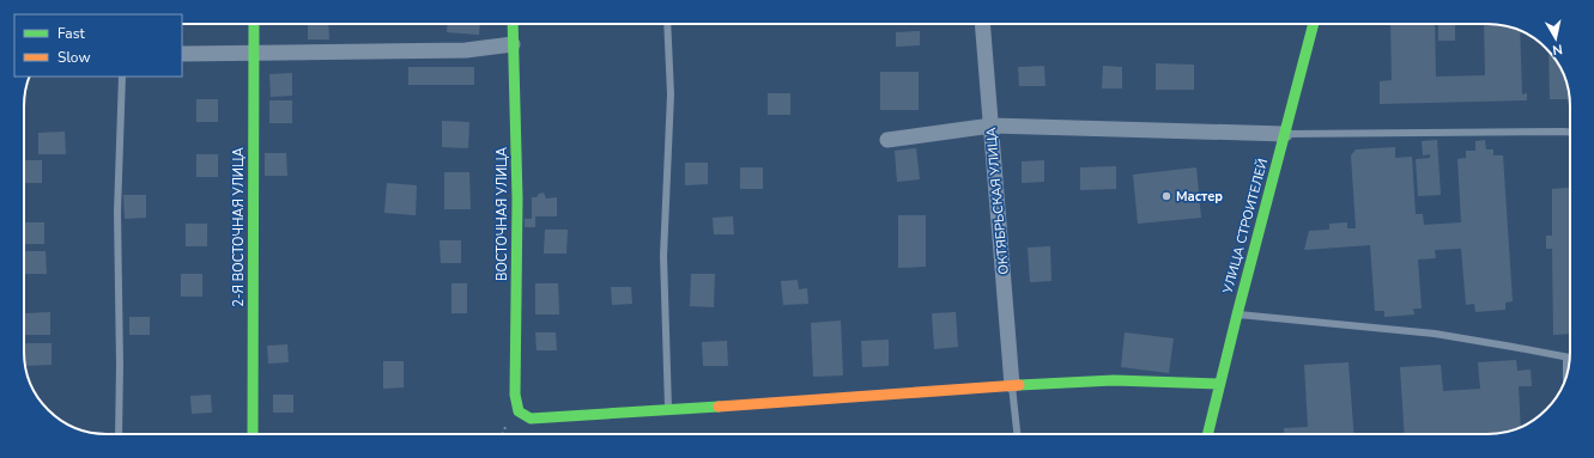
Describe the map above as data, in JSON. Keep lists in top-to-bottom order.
{
  "streets": {
    "street": [
      "ОКТЯБРЬСКАЯ УЛИЦА",
      "ВОСТОЧНАЯ УЛИЦА",
      "УЛИЦА СТРОИТЕЛЕЙ",
      "2-Я ВОСТОЧНАЯ УЛИЦА"
    ]
  },
  "places": ["Мастер"],
  "legend": ["Fast", "Slow"],
  "north": "bottom"
}
